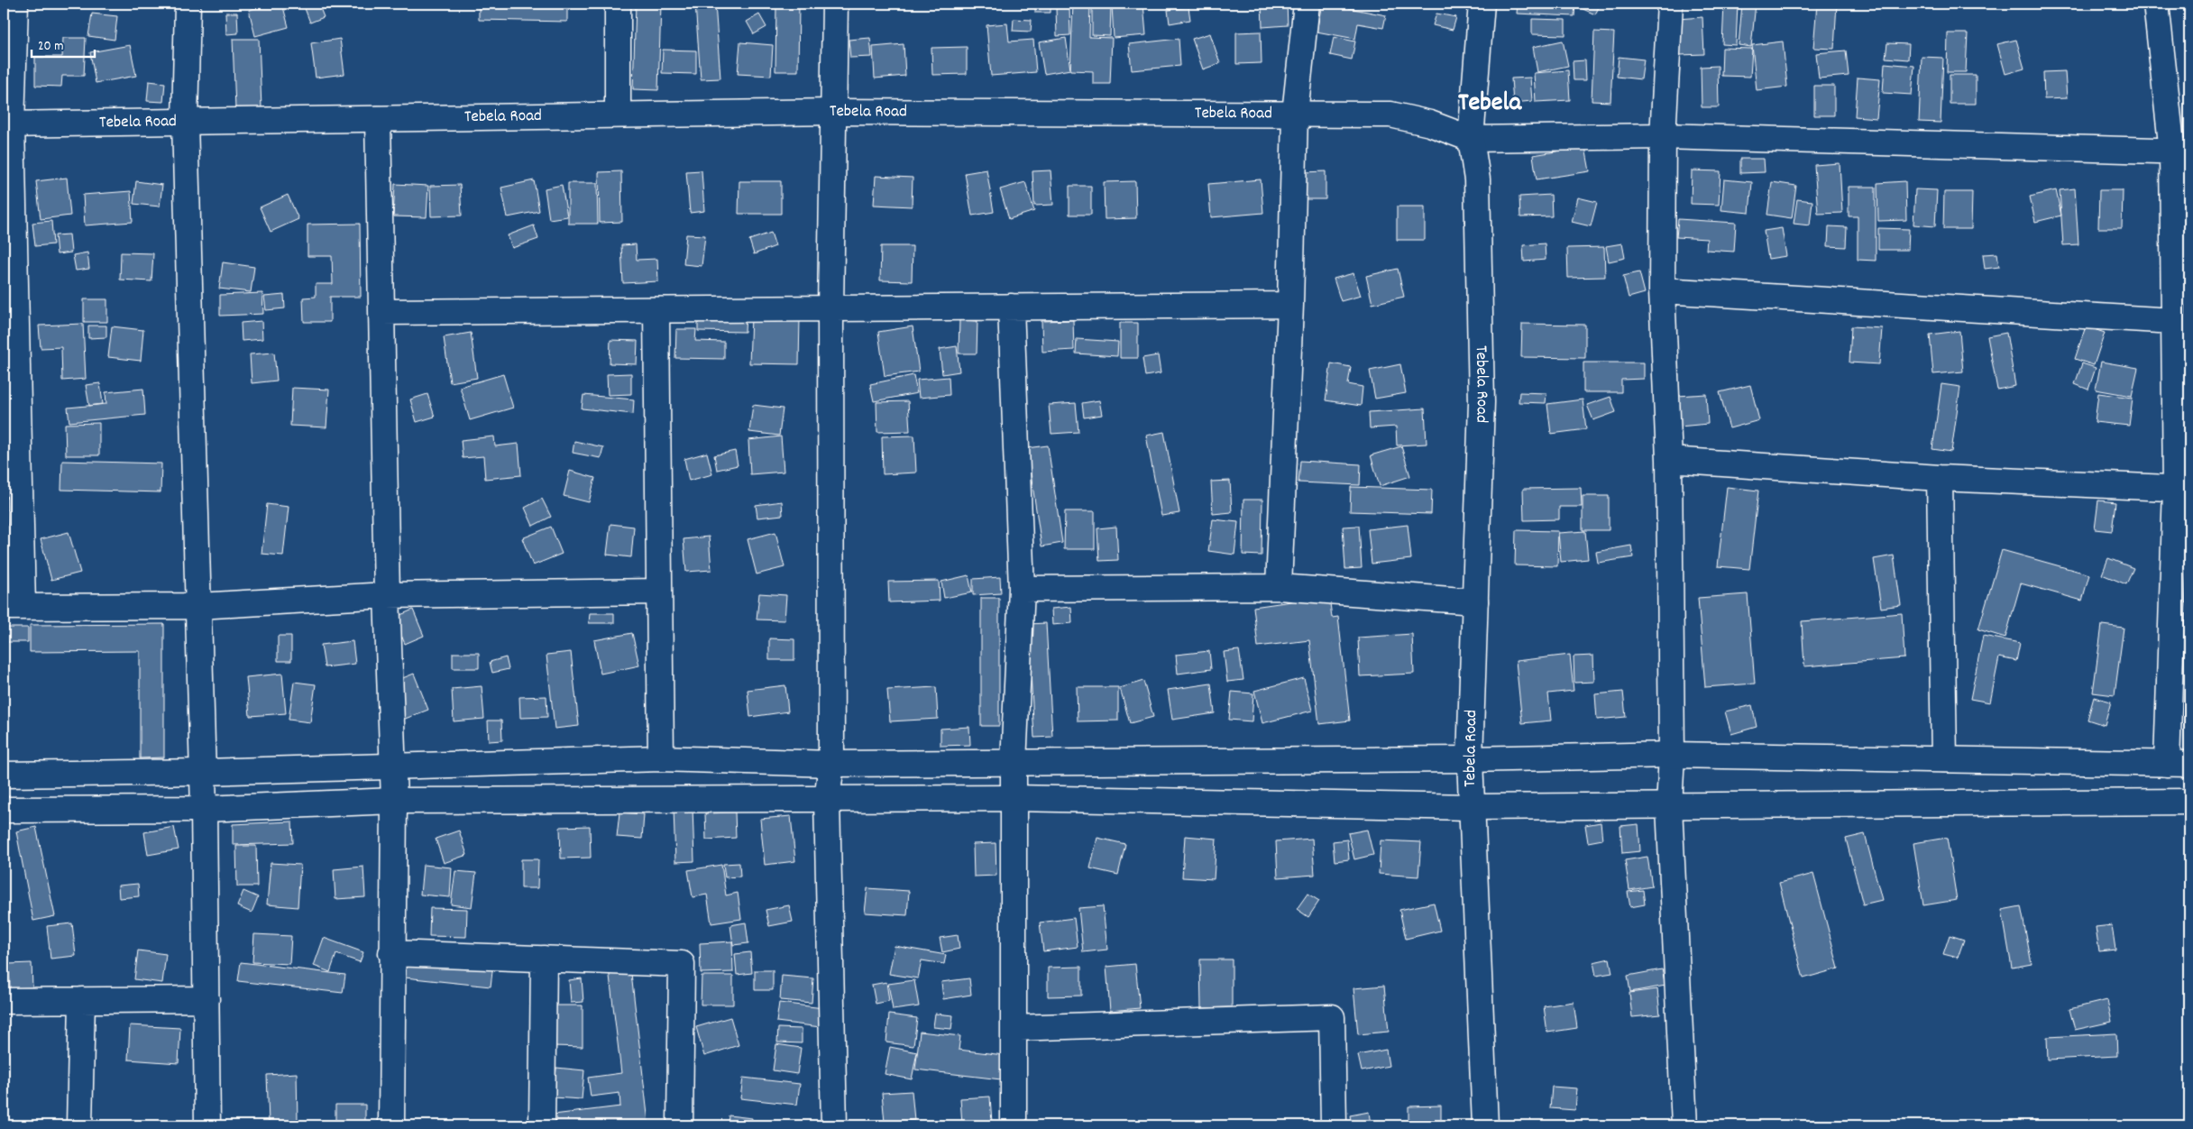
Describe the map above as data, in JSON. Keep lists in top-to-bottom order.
{
  "streets": {
    "street": ["Tebela Road"]
  },
  "districts": ["Tebela"],
  "scale_bar": "20 m"
}
